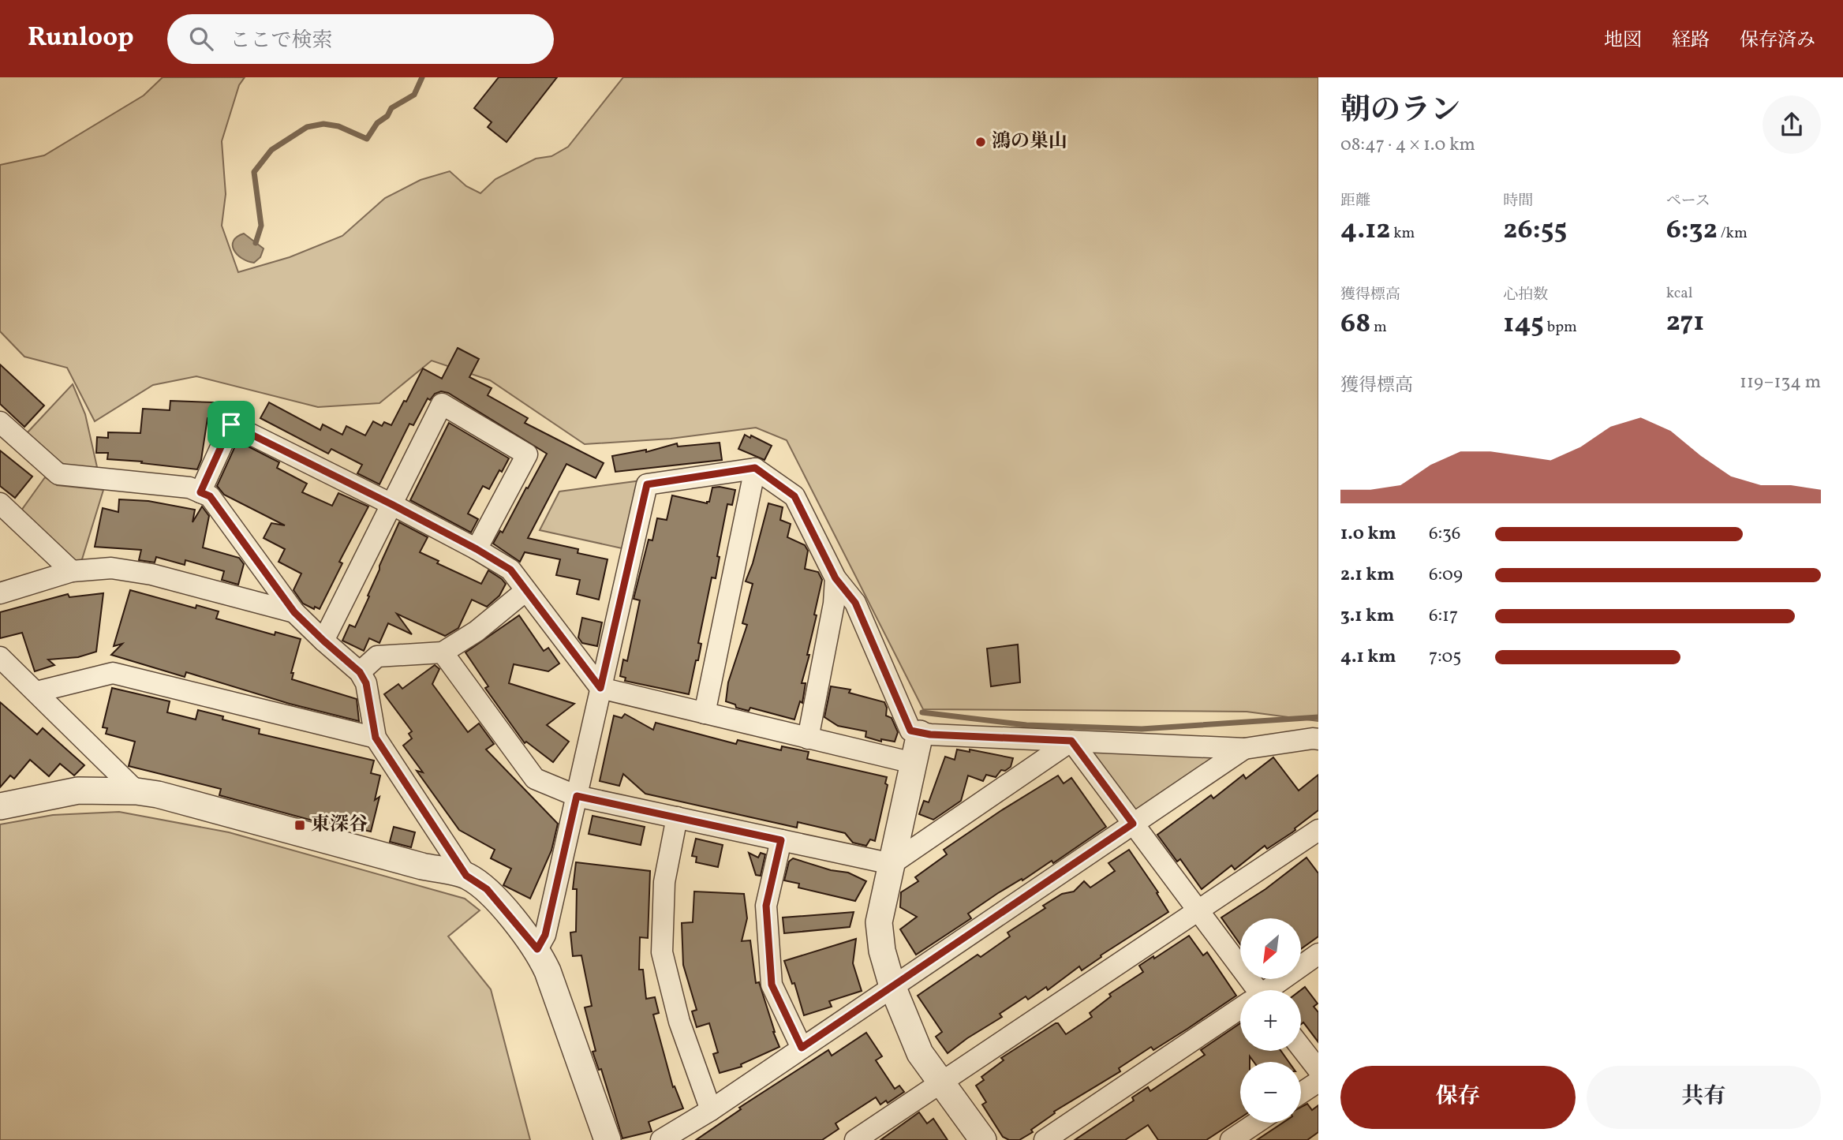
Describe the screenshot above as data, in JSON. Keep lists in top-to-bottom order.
{
  "places": {
    "other": ["鴻の巣山"],
    "transit": ["東深谷"]
  },
  "north": "bottom left",
  "page": {
    "header": "Runloop",
    "search": "ここで検索",
    "nav": ["地図", "経路", "保存済み"],
    "heading": ["朝のラン", "08:47 · 4 × 1.0 km"],
    "stats": [
      ["距離", "4.12 km"],
      ["時間", "26:55"],
      ["ペース", "6:32 /km"],
      ["獲得標高", "68 m"],
      ["心拍数", "145 bpm"],
      ["kcal", "271"]
    ],
    "chart": ["獲得標高", "119–134 m"],
    "list": [
      {
        "name": "1.0 km",
        "note": "6:36"
      },
      {
        "name": "2.1 km",
        "note": "6:09"
      },
      {
        "name": "3.1 km",
        "note": "6:17"
      },
      {
        "name": "4.1 km",
        "note": "7:05"
      }
    ],
    "map_buttons": ["+", "−"],
    "buttons": ["保存", "共有"]
  }
}
